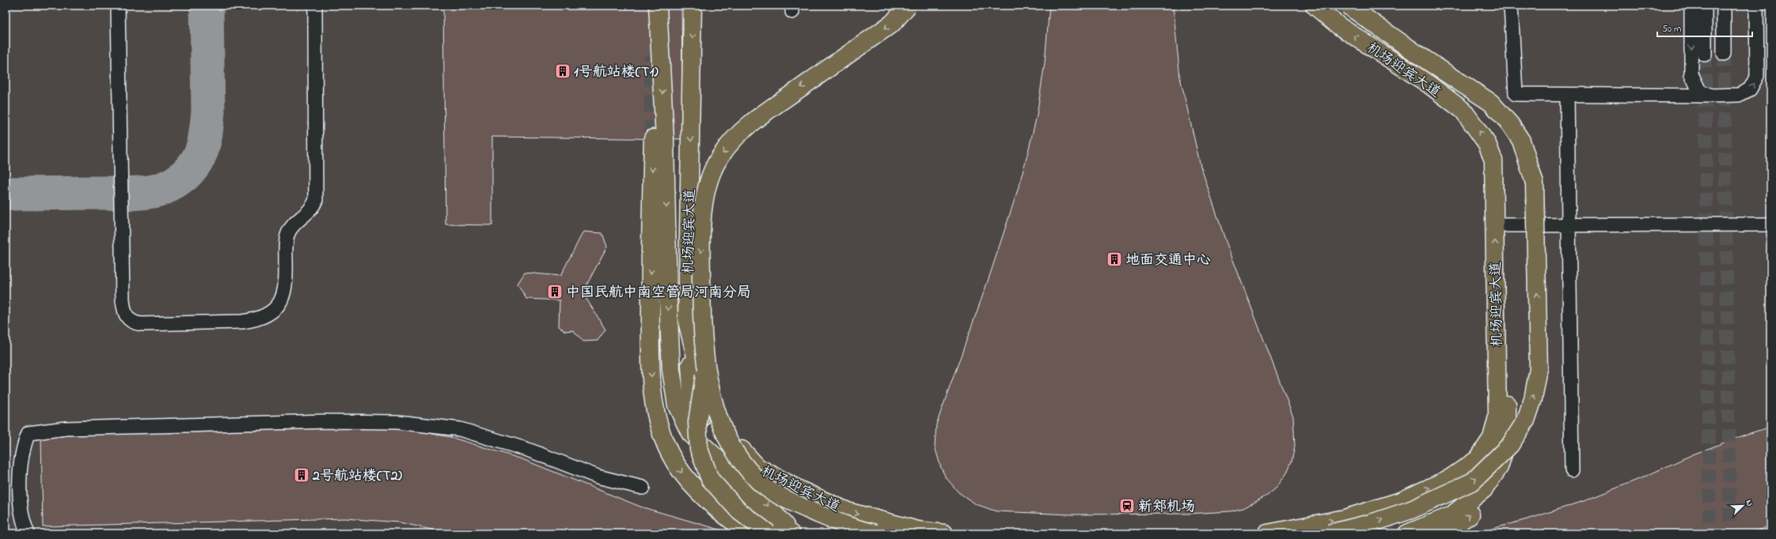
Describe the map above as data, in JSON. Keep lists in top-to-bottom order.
{
  "streets": {
    "main road": ["机场迎宾大道"]
  },
  "places": {
    "building": [
      "1号航站楼(T1)",
      "地面交通中心",
      "中国民航中南空管局河南分局",
      "2号航站楼(T2)"
    ],
    "station": ["新郑机场"]
  },
  "scale_bar": "50 m",
  "north": "top right"
}
